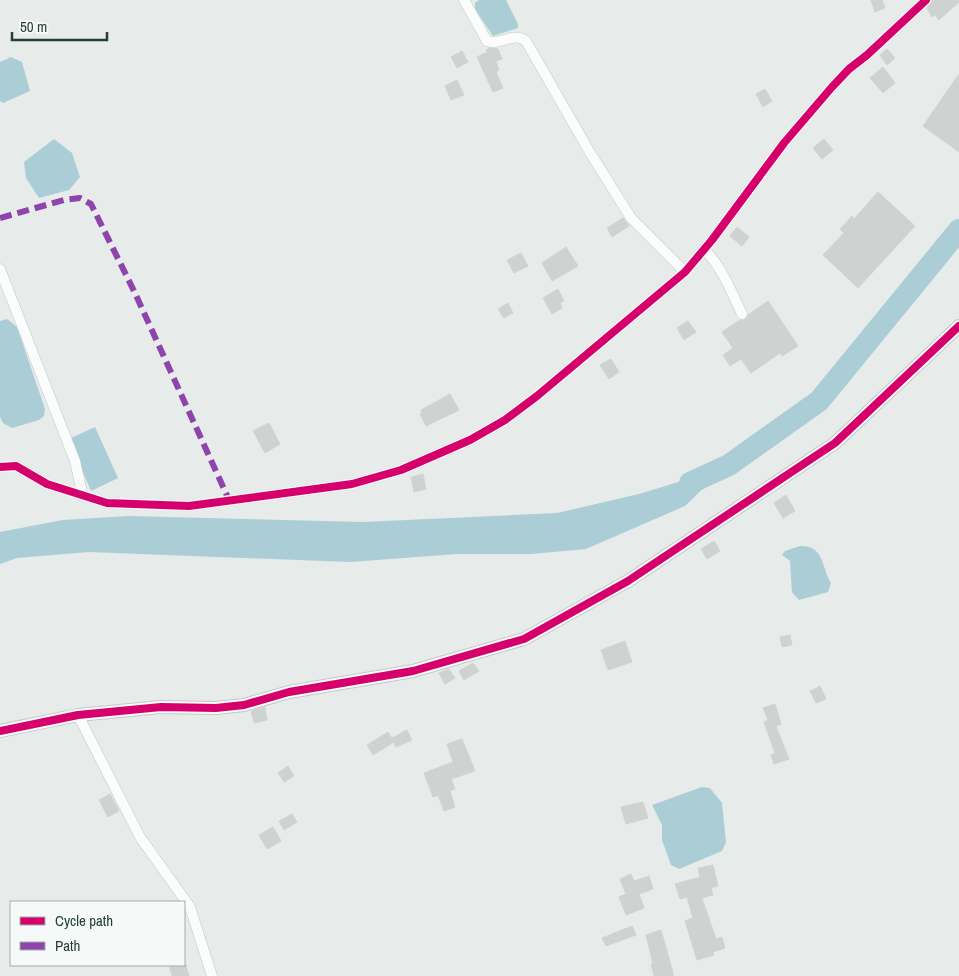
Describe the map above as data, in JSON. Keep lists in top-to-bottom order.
{
  "legend": ["Cycle path", "Path"],
  "scale_bar": "50 m"
}
